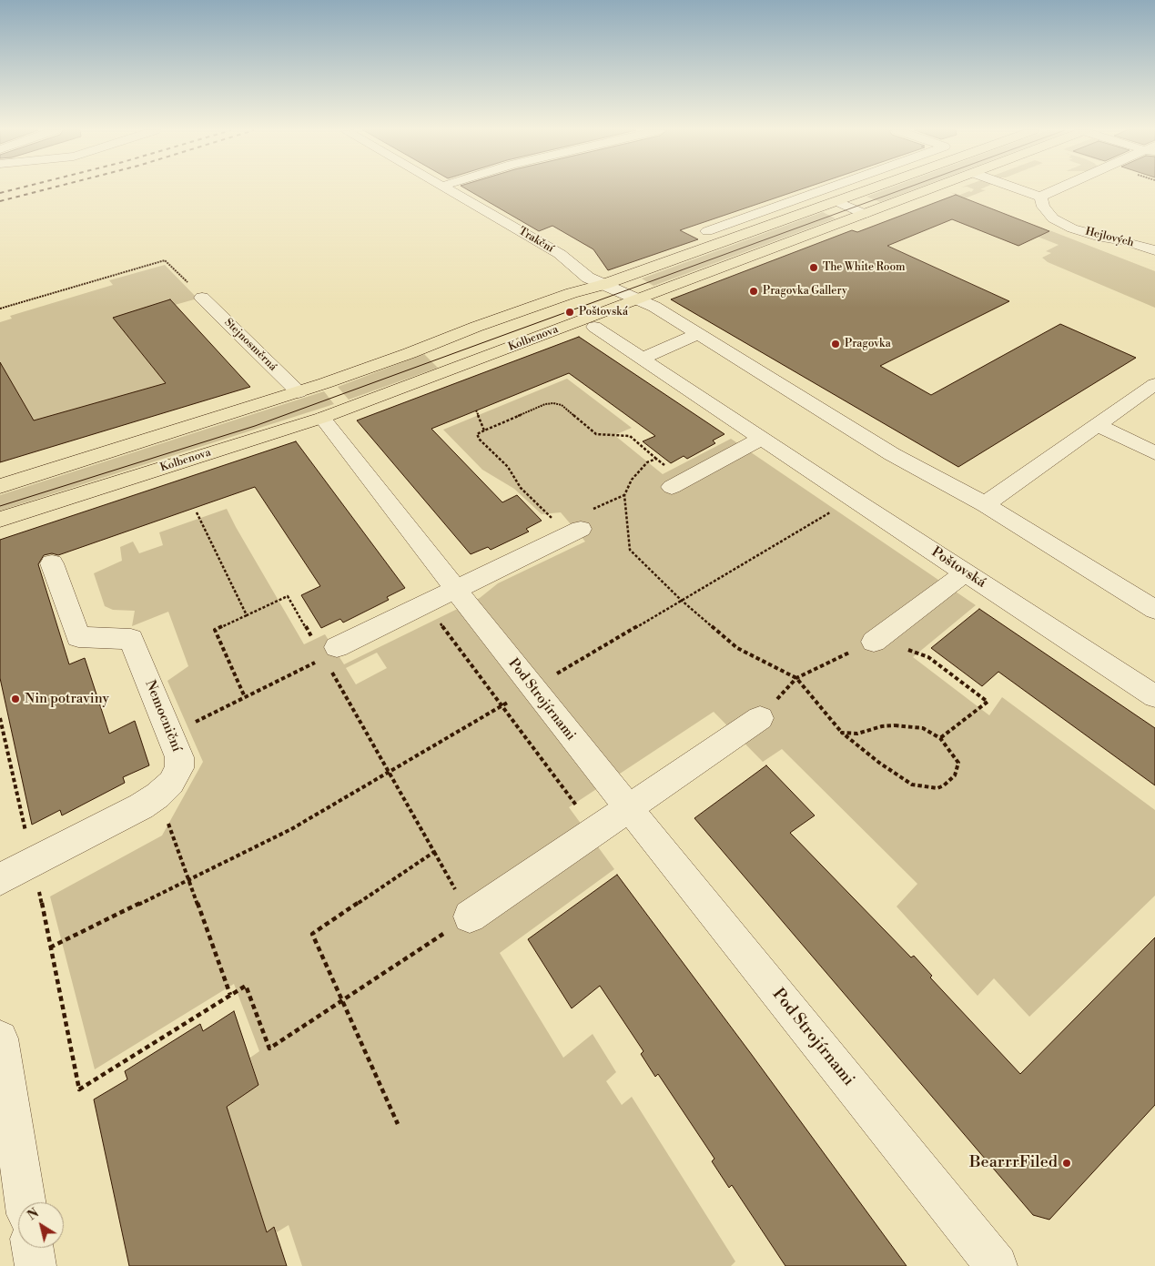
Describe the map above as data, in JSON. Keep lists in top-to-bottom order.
{
  "streets": {
    "main road": ["Kolbenova"],
    "street": [
      "Hejlových",
      "Trakční",
      "Stejnosměrná",
      "Poštovská",
      "Pod Strojírnami",
      "Nemocniční"
    ]
  },
  "crossings": [
    ["Trakční", "Kolbenova"],
    ["Kolbenova", "Pod Strojírnami"]
  ],
  "places": [
    "The White Room",
    "Pragovka Gallery",
    "Poštovská",
    "Pragovka",
    "Nin potraviny",
    "BearrrFiled"
  ],
  "north": "top left"
}
